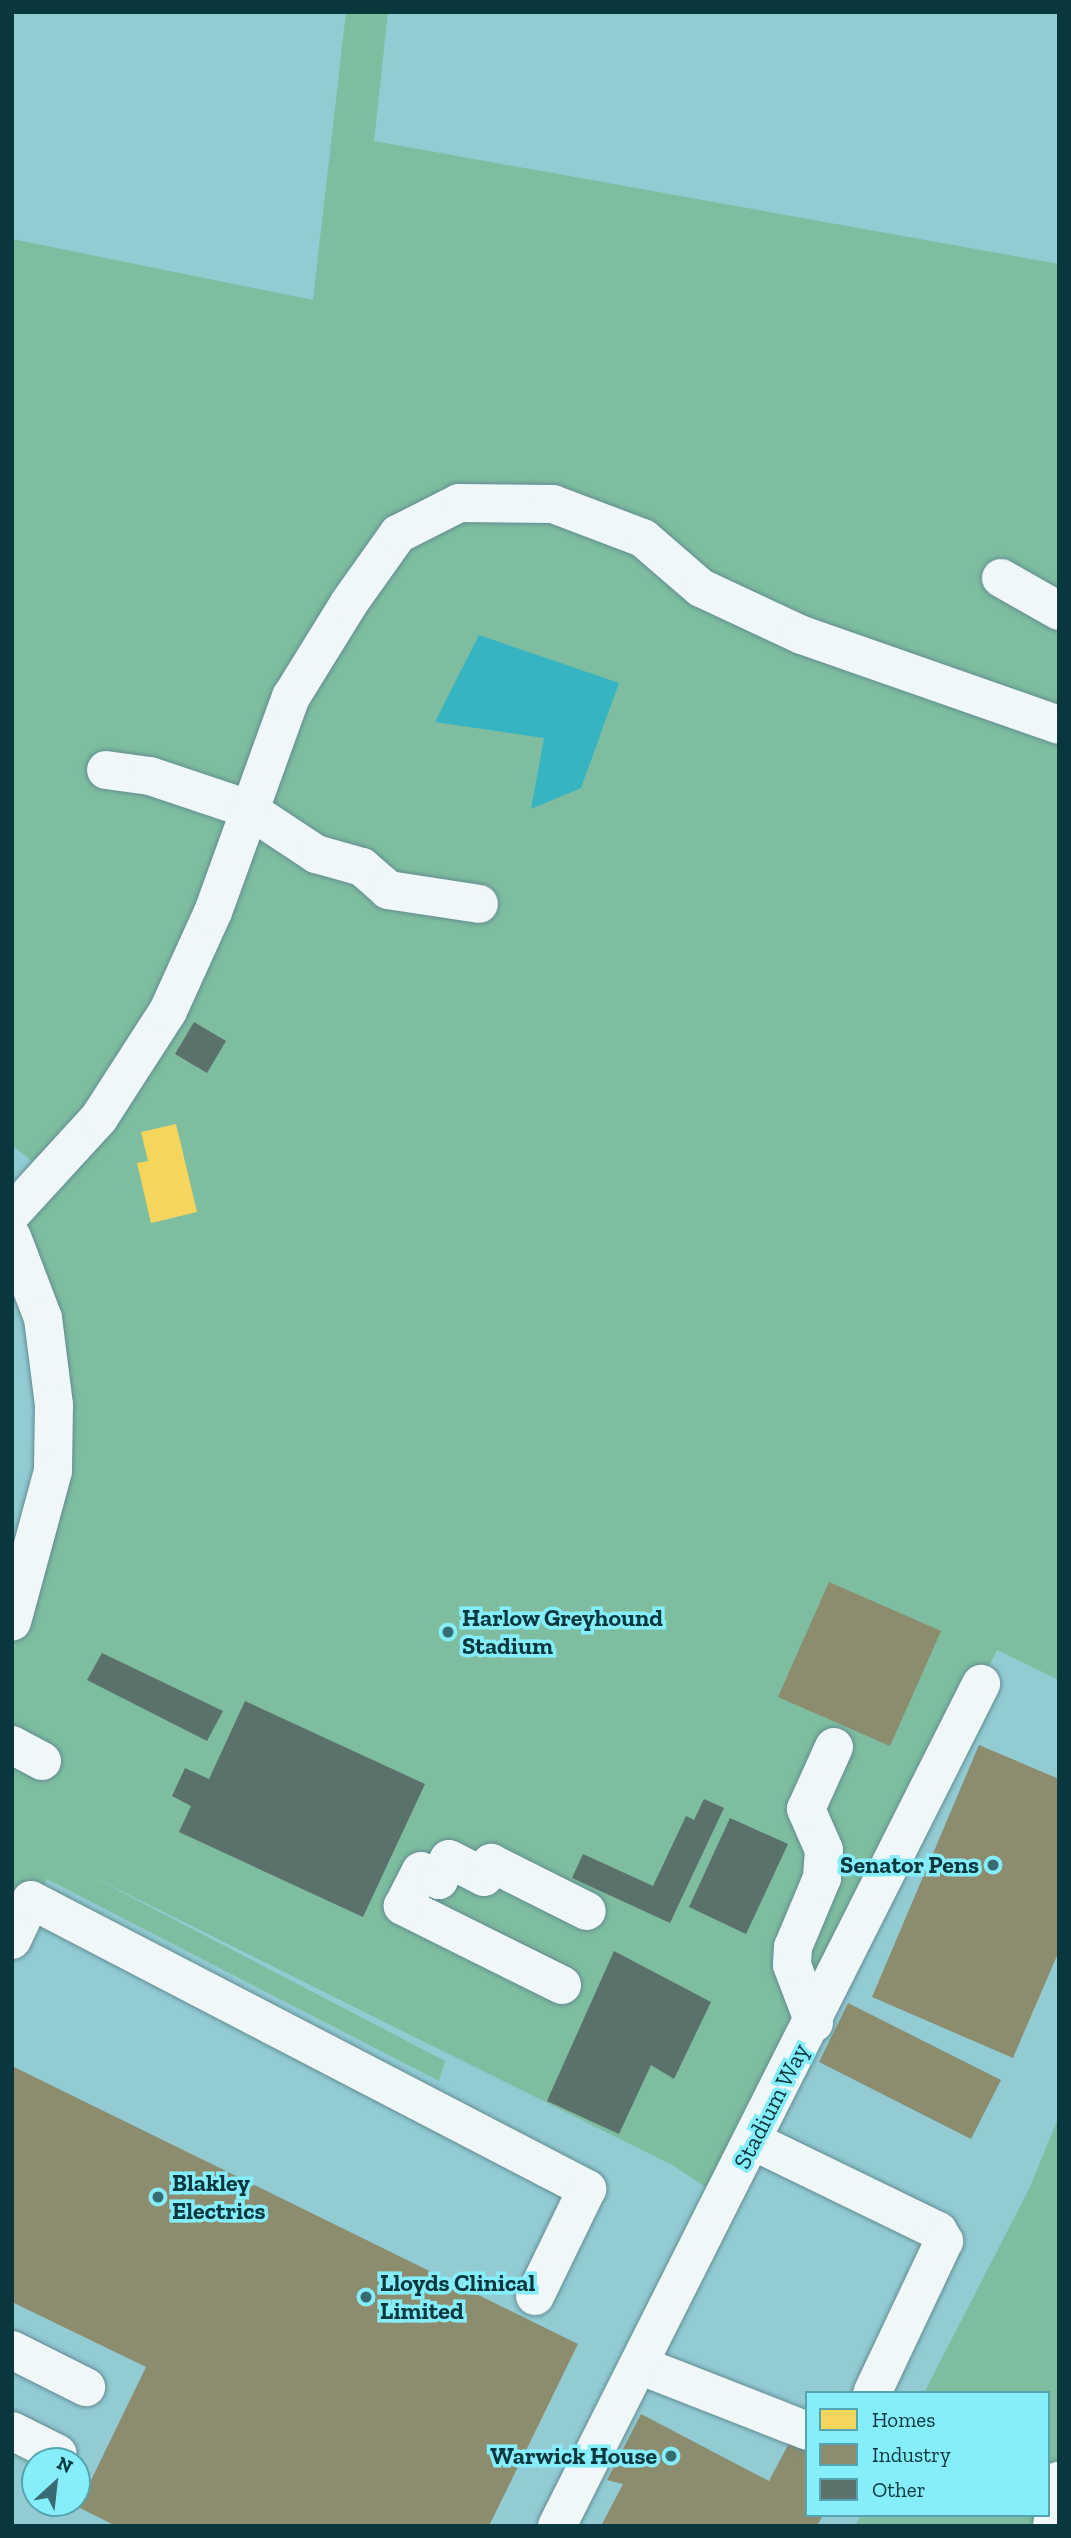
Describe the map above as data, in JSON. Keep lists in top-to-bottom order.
{
  "streets": {
    "street": ["Stadium Way"]
  },
  "places": [
    "Harlow Greyhound Stadium",
    "Senator Pens",
    "Blakley Electrics",
    "Lloyds Clinical Limited",
    "Warwick House"
  ],
  "legend": ["Homes", "Industry", "Other"],
  "north": "top right"
}
